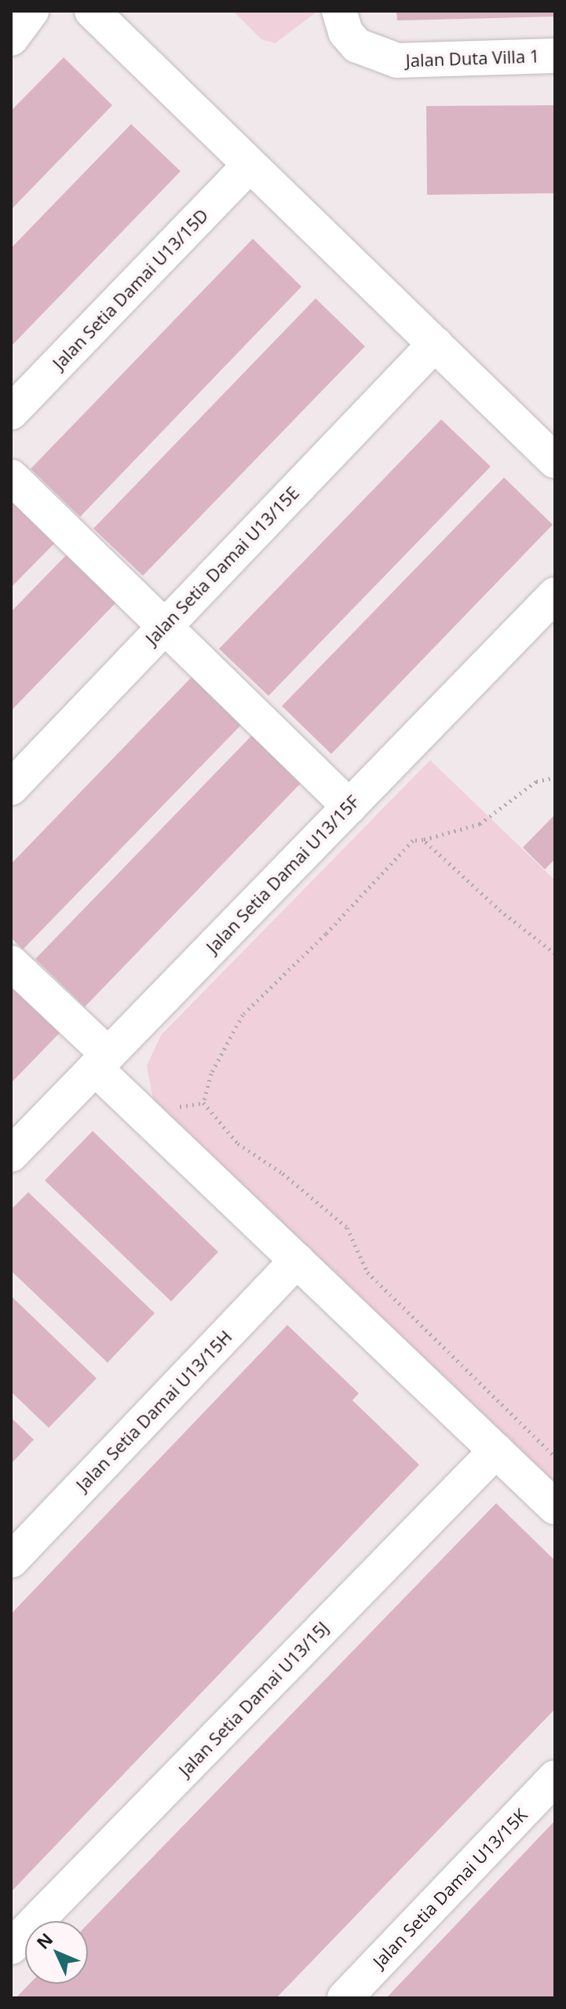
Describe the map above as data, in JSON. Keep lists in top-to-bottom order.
{
  "streets": {
    "street": [
      "Jalan Duta Villa 1",
      "Jalan Setia Damai U13/15D",
      "Jalan Setia Damai U13/15E",
      "Jalan Setia Damai U13/15F",
      "Jalan Setia Damai U13/15H",
      "Jalan Setia Damai U13/15J",
      "Jalan Setia Damai U13/15K"
    ]
  },
  "north": "top left"
}
